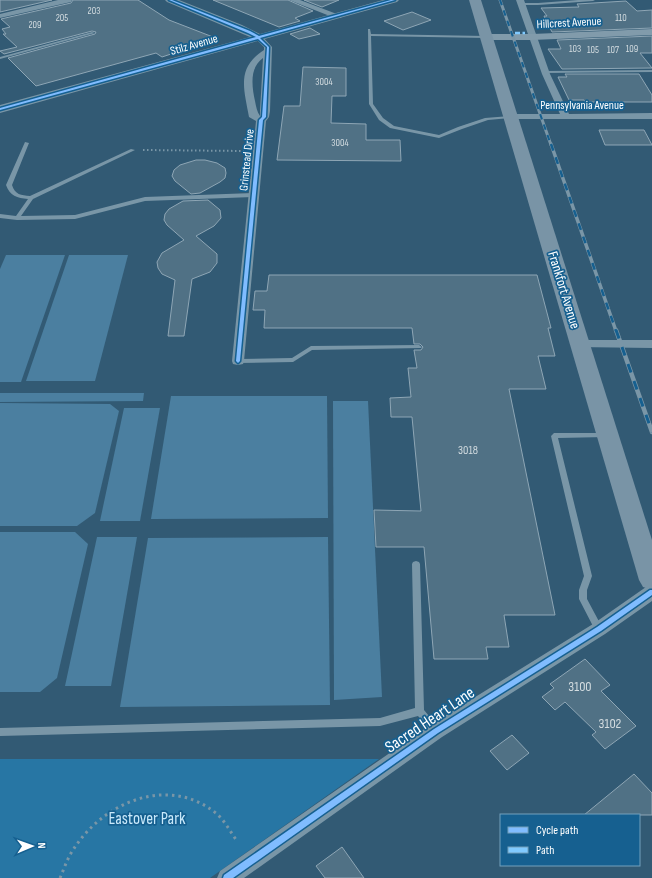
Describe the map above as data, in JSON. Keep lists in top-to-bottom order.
{
  "streets": {
    "main road": ["Hillcrest Avenue", "Frankfort Avenue"],
    "street": [
      "Stilz Avenue",
      "Pennsylvania Avenue",
      "Grinstead Drive",
      "Sacred Heart Lane"
    ]
  },
  "crossings": [
    ["Hillcrest Avenue", "Frankfort Avenue"],
    ["Pennsylvania Avenue", "Frankfort Avenue"]
  ],
  "parks": ["Eastover Park"],
  "house_numbers": [
    "203",
    "205",
    "110",
    "209",
    "103",
    "109",
    "105",
    "107",
    "3004",
    "3004",
    "3018",
    "3100",
    "3102"
  ],
  "legend": ["Cycle path", "Path"],
  "north": "right"
}
